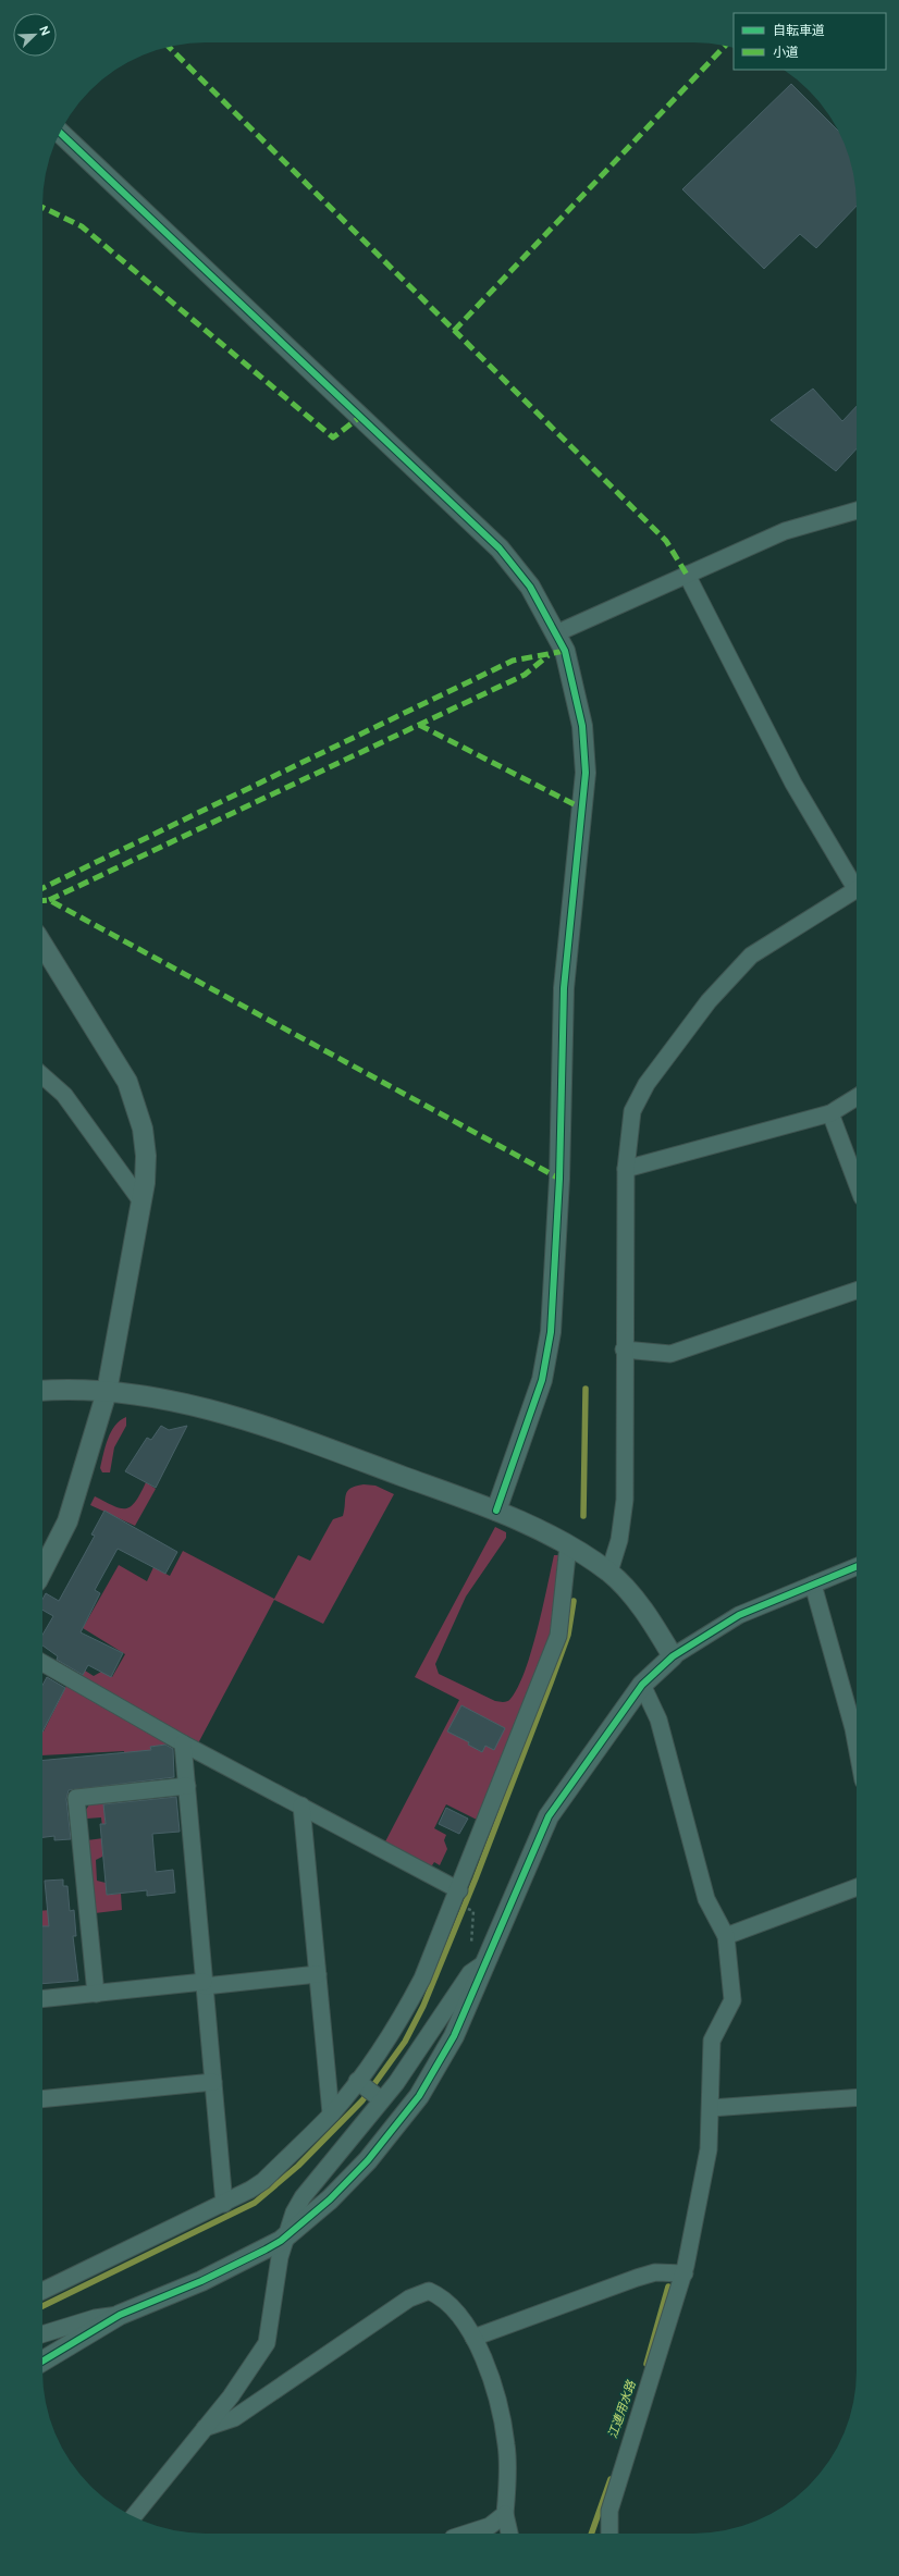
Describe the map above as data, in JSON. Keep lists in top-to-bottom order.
{
  "water": ["江連用水路"],
  "legend": ["自転車道", "小道"],
  "north": "top right"
}
